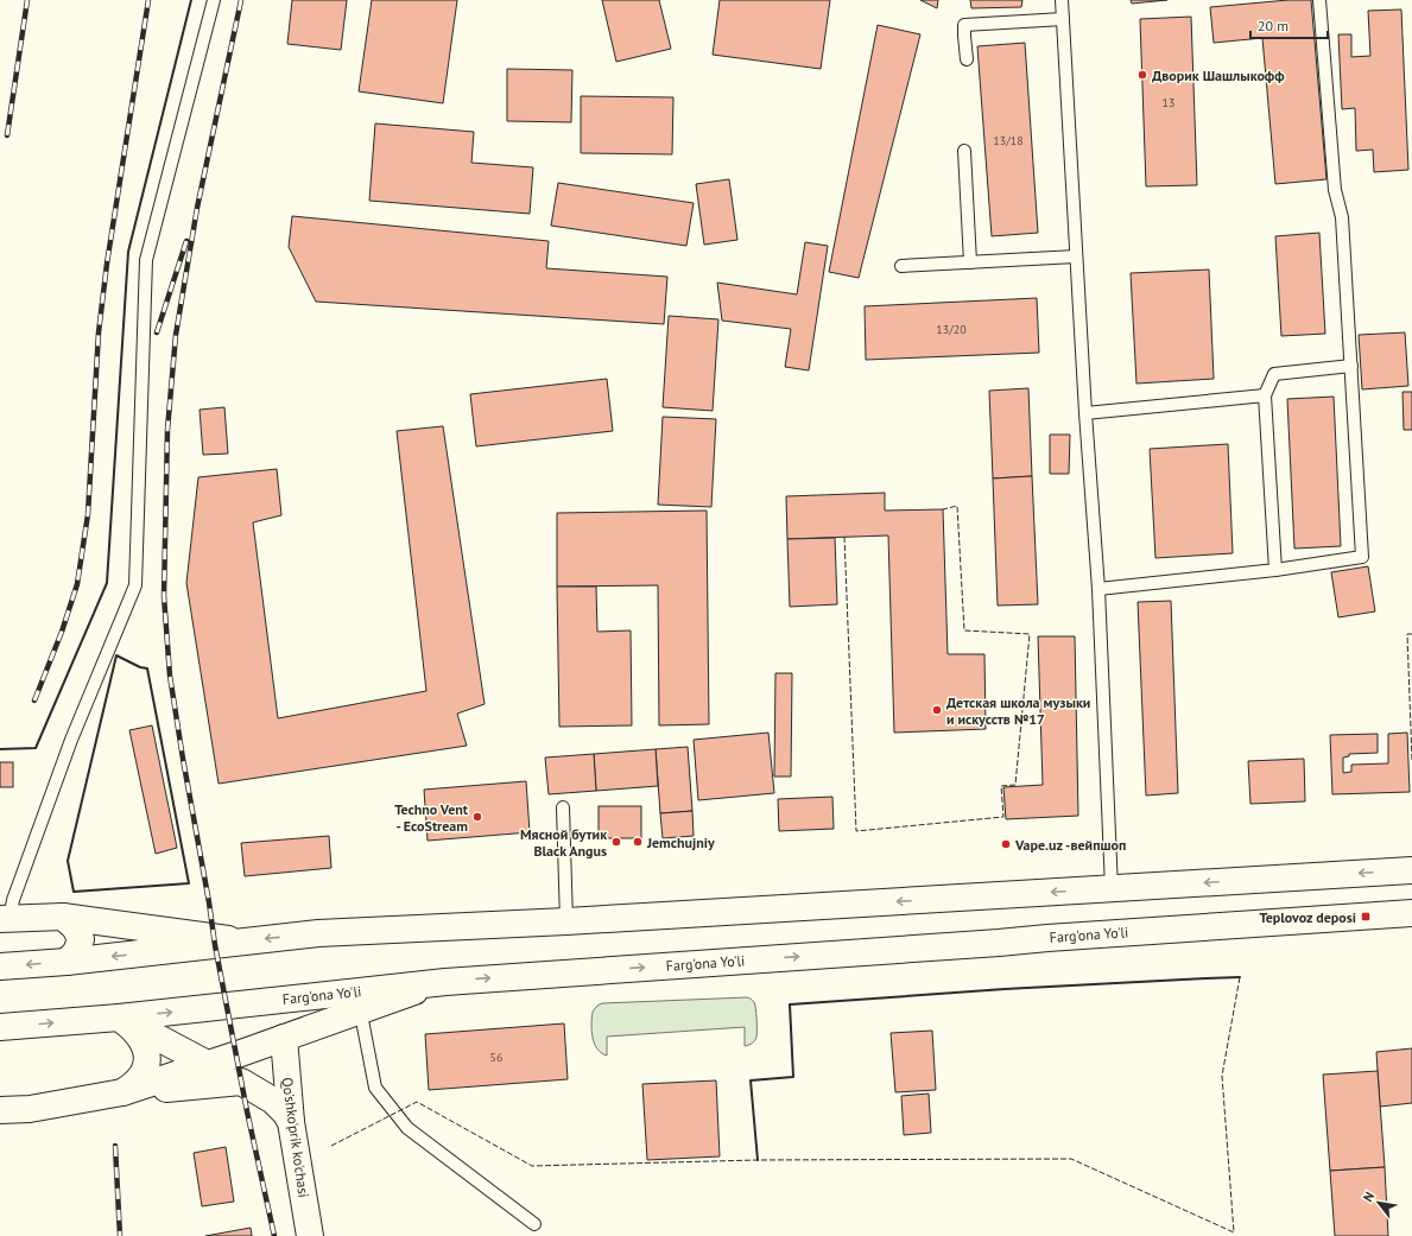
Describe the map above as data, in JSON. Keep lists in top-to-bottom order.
{
  "streets": {
    "main road": ["Farg'ona Yo'li", "Qo'shko'prik ko'chasi"]
  },
  "places": {
    "other": [
      "Дворик Шашлыкофф",
      "Детская школа музыки и искусств №17",
      "Techno Vent - EcoStream",
      "Мясной бутик Black Angus",
      "Jemchujniy",
      "Vape.uz -вейпшоп"
    ],
    "transit": ["Teplovoz deposi"]
  },
  "house_numbers": [
    "13",
    "13/18",
    "13/20",
    "56"
  ],
  "scale_bar": "20 m",
  "north": "top left"
}
